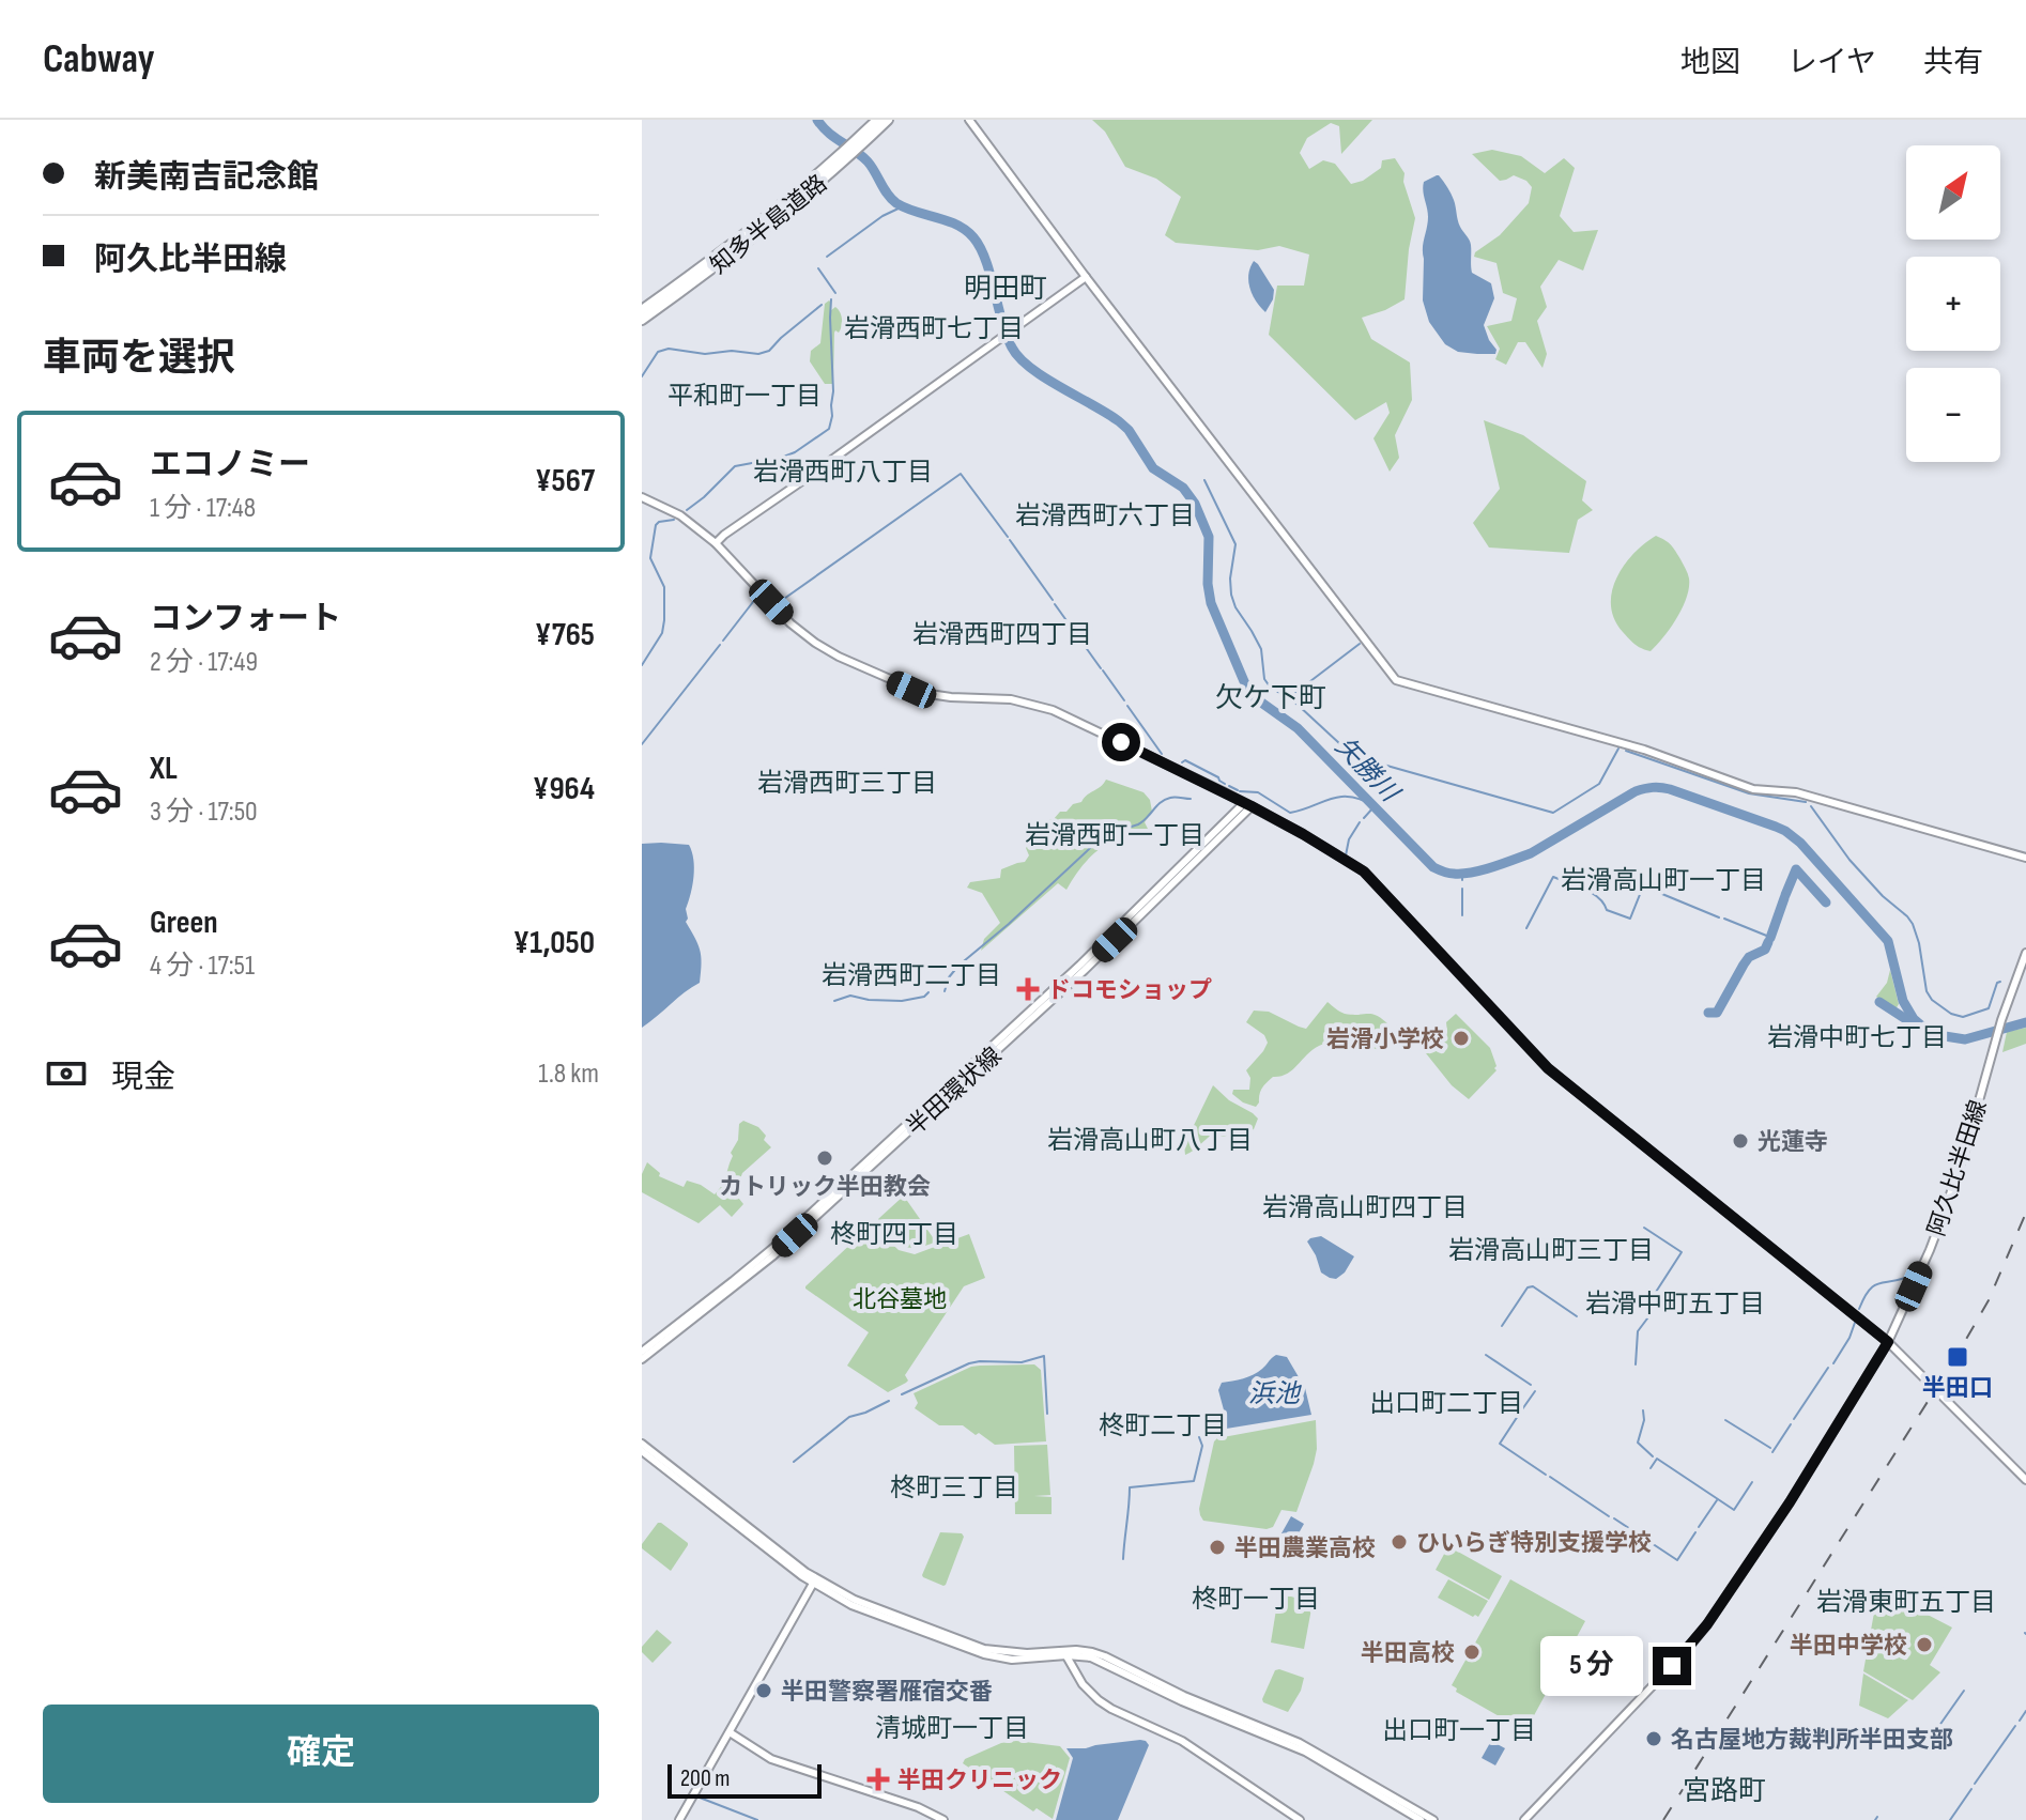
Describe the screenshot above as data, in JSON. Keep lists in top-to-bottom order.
{
  "streets": {
    "highway": ["知多半島道路"],
    "main road": ["半田環状線", "阿久比半田線"]
  },
  "districts": [
    "明田町",
    "岩滑西町七丁目",
    "平和町一丁目",
    "岩滑西町八丁目",
    "岩滑西町六丁目",
    "岩滑西町四丁目",
    "欠ケ下町",
    "岩滑西町三丁目",
    "岩滑西町一丁目",
    "岩滑高山町一丁目",
    "岩滑西町二丁目",
    "岩滑中町七丁目",
    "岩滑高山町八丁目",
    "岩滑高山町四丁目",
    "柊町四丁目",
    "岩滑高山町三丁目",
    "岩滑中町五丁目",
    "出口町二丁目",
    "柊町二丁目",
    "柊町三丁目",
    "柊町一丁目",
    "岩滑東町五丁目",
    "清城町一丁目",
    "出口町一丁目",
    "宮路町"
  ],
  "water": ["矢勝川", "浜池"],
  "parks": ["北谷墓地"],
  "places": {
    "health": ["ドコモショップ", "半田クリニック"],
    "other": [
      "岩滑小学校",
      "光蓮寺",
      "カトリック半田教会",
      "ひいらぎ特別支援学校",
      "半田農業高校",
      "半田中学校",
      "半田高校",
      "半田警察署雁宿交番",
      "名古屋地方裁判所半田支部"
    ],
    "transit": ["半田口"]
  },
  "scale_bar": "200 m",
  "north": "top right",
  "page": {
    "header": "Cabway",
    "nav": ["地図", "レイヤ", "共有"],
    "banner": ["新美南吉記念館", "阿久比半田線"],
    "map_buttons": ["+", "−"],
    "heading": "車両を選択",
    "list": [
      {
        "name": "エコノミー",
        "note": "1 分 · 17:48",
        "value": "¥567"
      },
      {
        "name": "コンフォート",
        "note": "2 分 · 17:49",
        "value": "¥765"
      },
      {
        "name": "XL",
        "note": "3 分 · 17:50",
        "value": "¥964"
      },
      {
        "name": "Green",
        "note": "4 分 · 17:51",
        "value": "¥1,050"
      }
    ],
    "pay": ["現金", "1.8 km"],
    "bubble": "5 分",
    "buttons": "確定",
    "scale": "200 m"
  }
}
